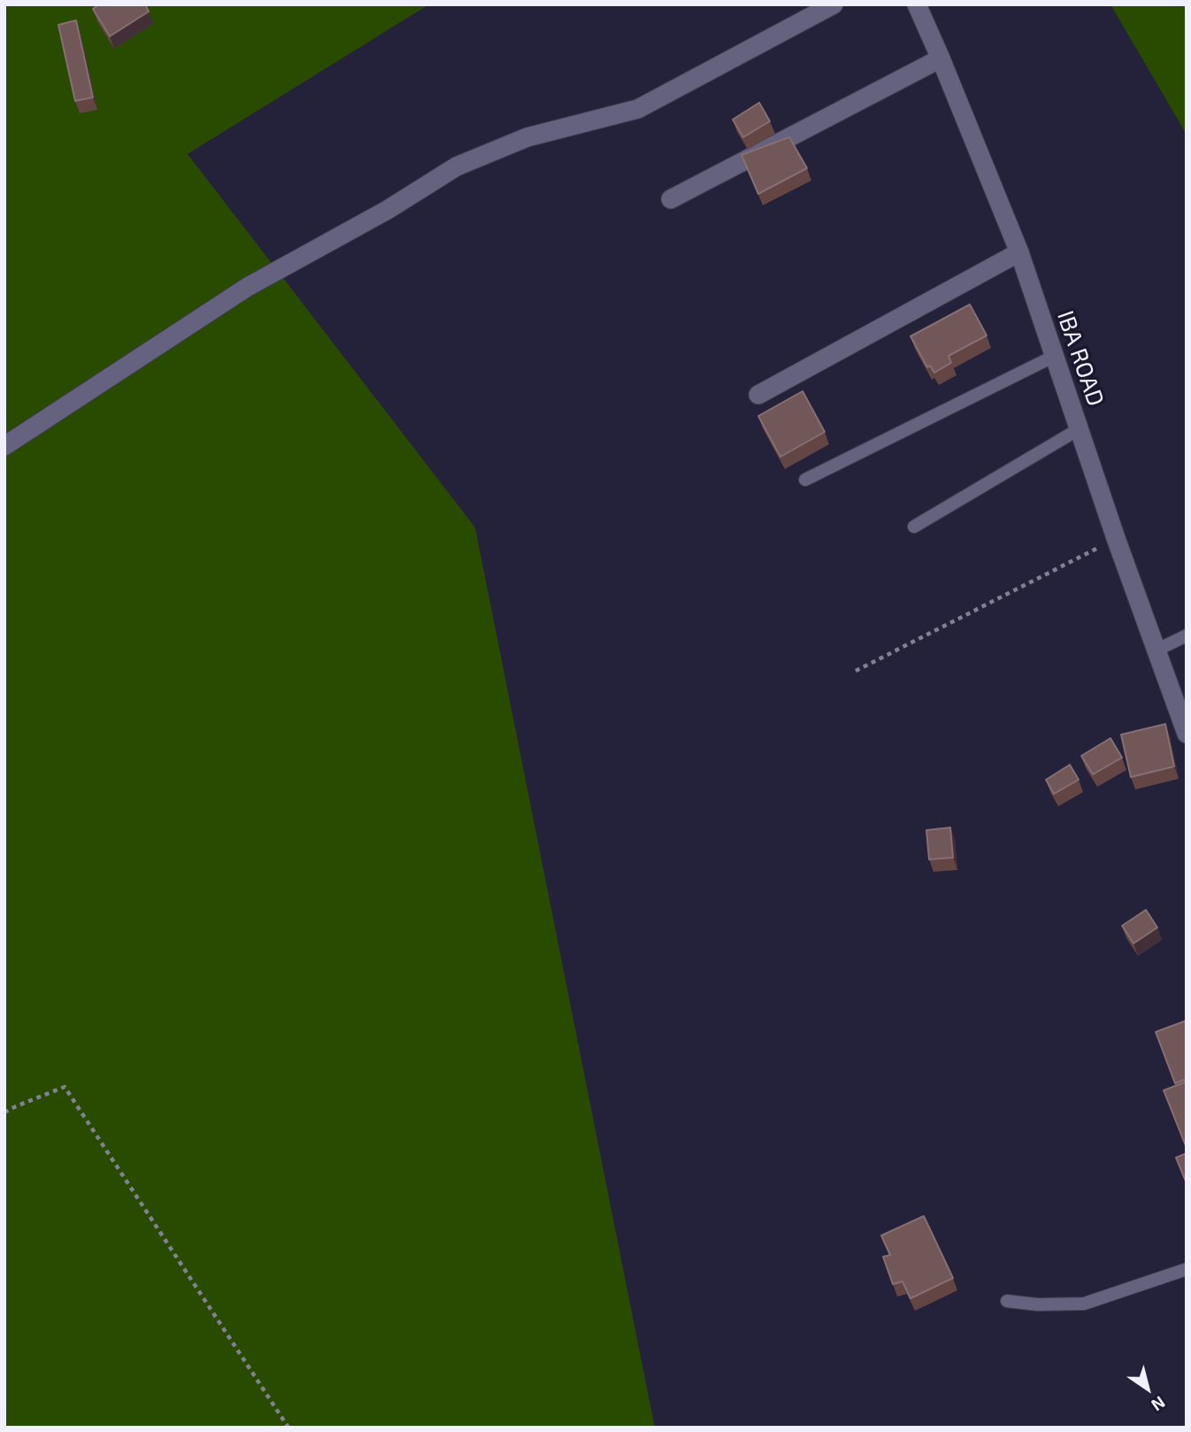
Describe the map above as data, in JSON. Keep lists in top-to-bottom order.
{
  "streets": {
    "street": ["IBA ROAD"]
  },
  "north": "bottom right"
}
